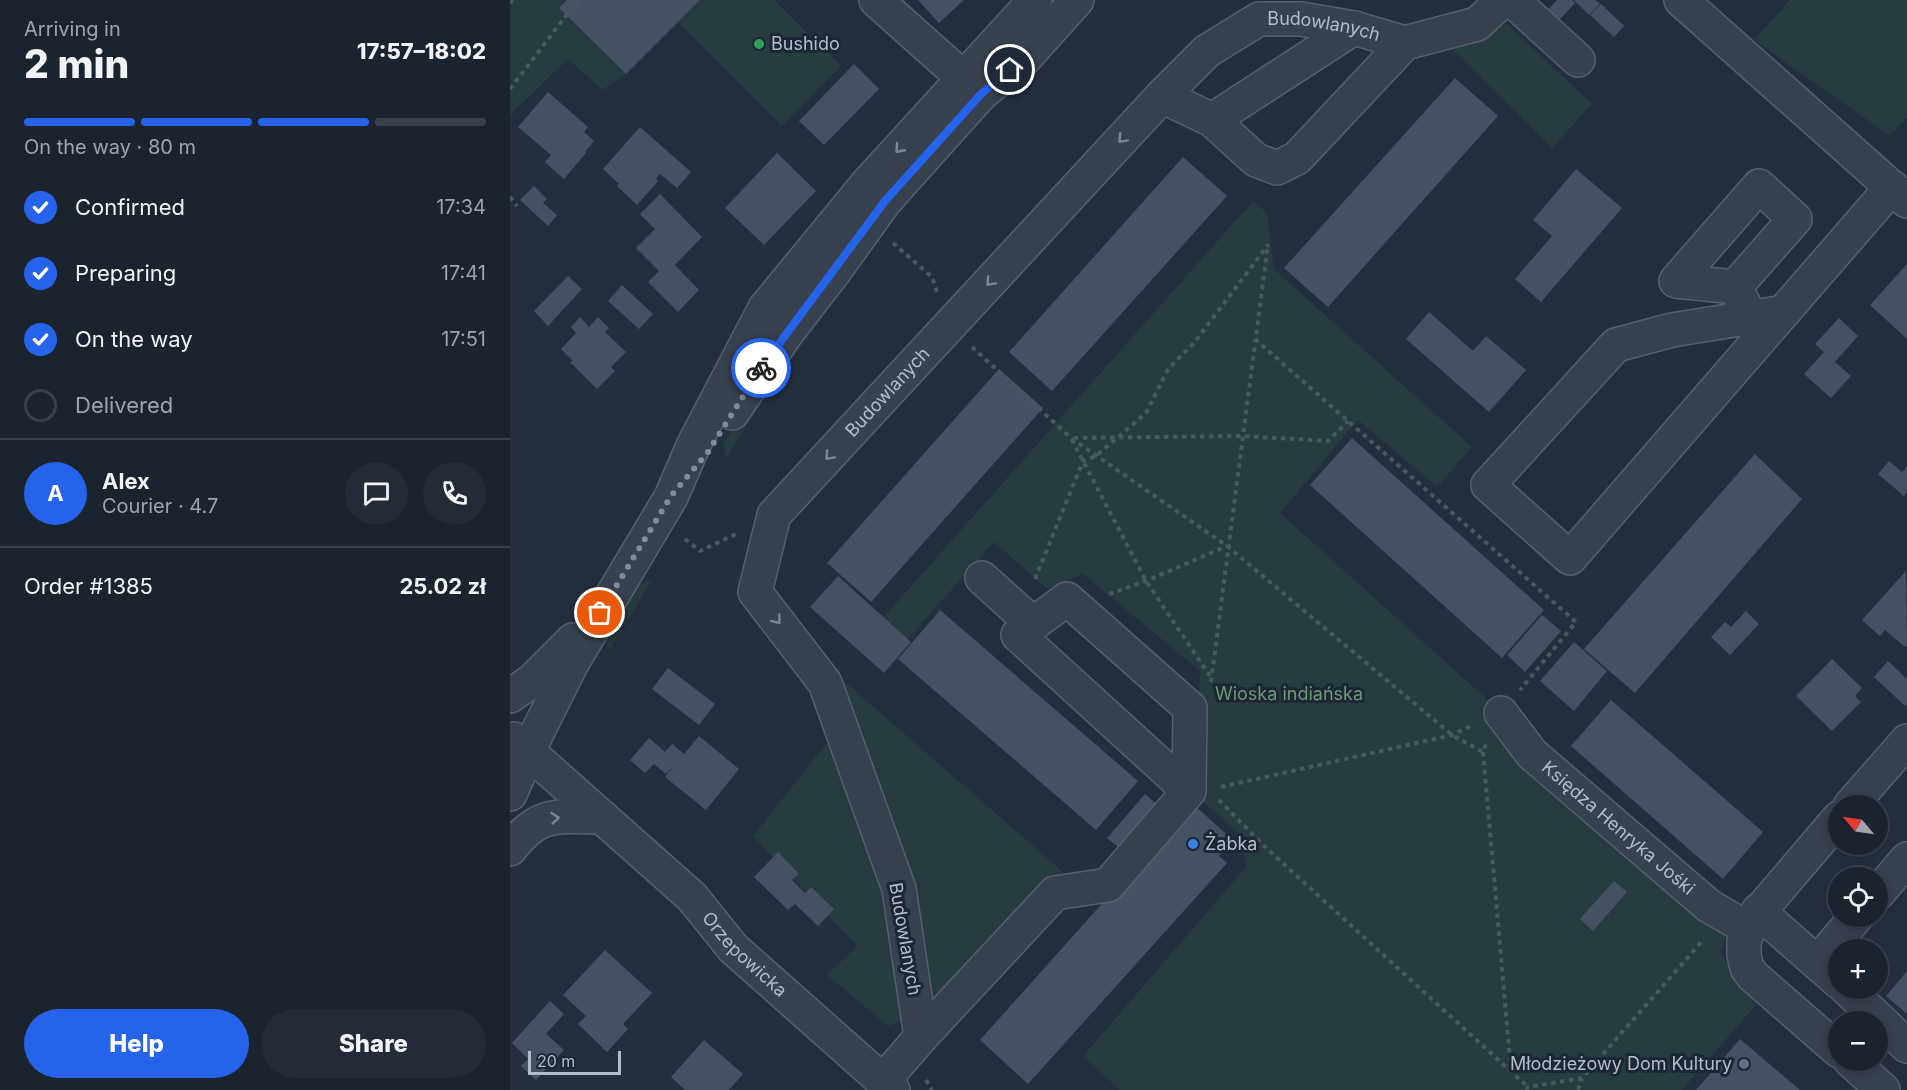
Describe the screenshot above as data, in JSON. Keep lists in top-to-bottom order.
{
  "streets": {
    "street": ["Budowlanych", "Księdza Henryka Jośki", "Orzepowicka"]
  },
  "parks": ["Wioska indiańska"],
  "places": ["Bushido", "Żabka", "Młodzieżowy Dom Kultury"],
  "scale_bar": "20 m",
  "north": "top left",
  "page": {
    "heading": ["2 min", "Arriving in", "17:57–18:02"],
    "panel": [
      "Alex",
      "Courier · 4.7",
      "Order #1385",
      "25.02 zł"
    ],
    "bar": "On the way · 80 m",
    "list": [
      ["Confirmed", "17:34"],
      ["Preparing", "17:41"],
      ["On the way", "17:51"],
      "Delivered"
    ],
    "round": "A",
    "map_buttons": ["+", "−"],
    "buttons": ["Help", "Share"],
    "scale": "20 m"
  }
}
